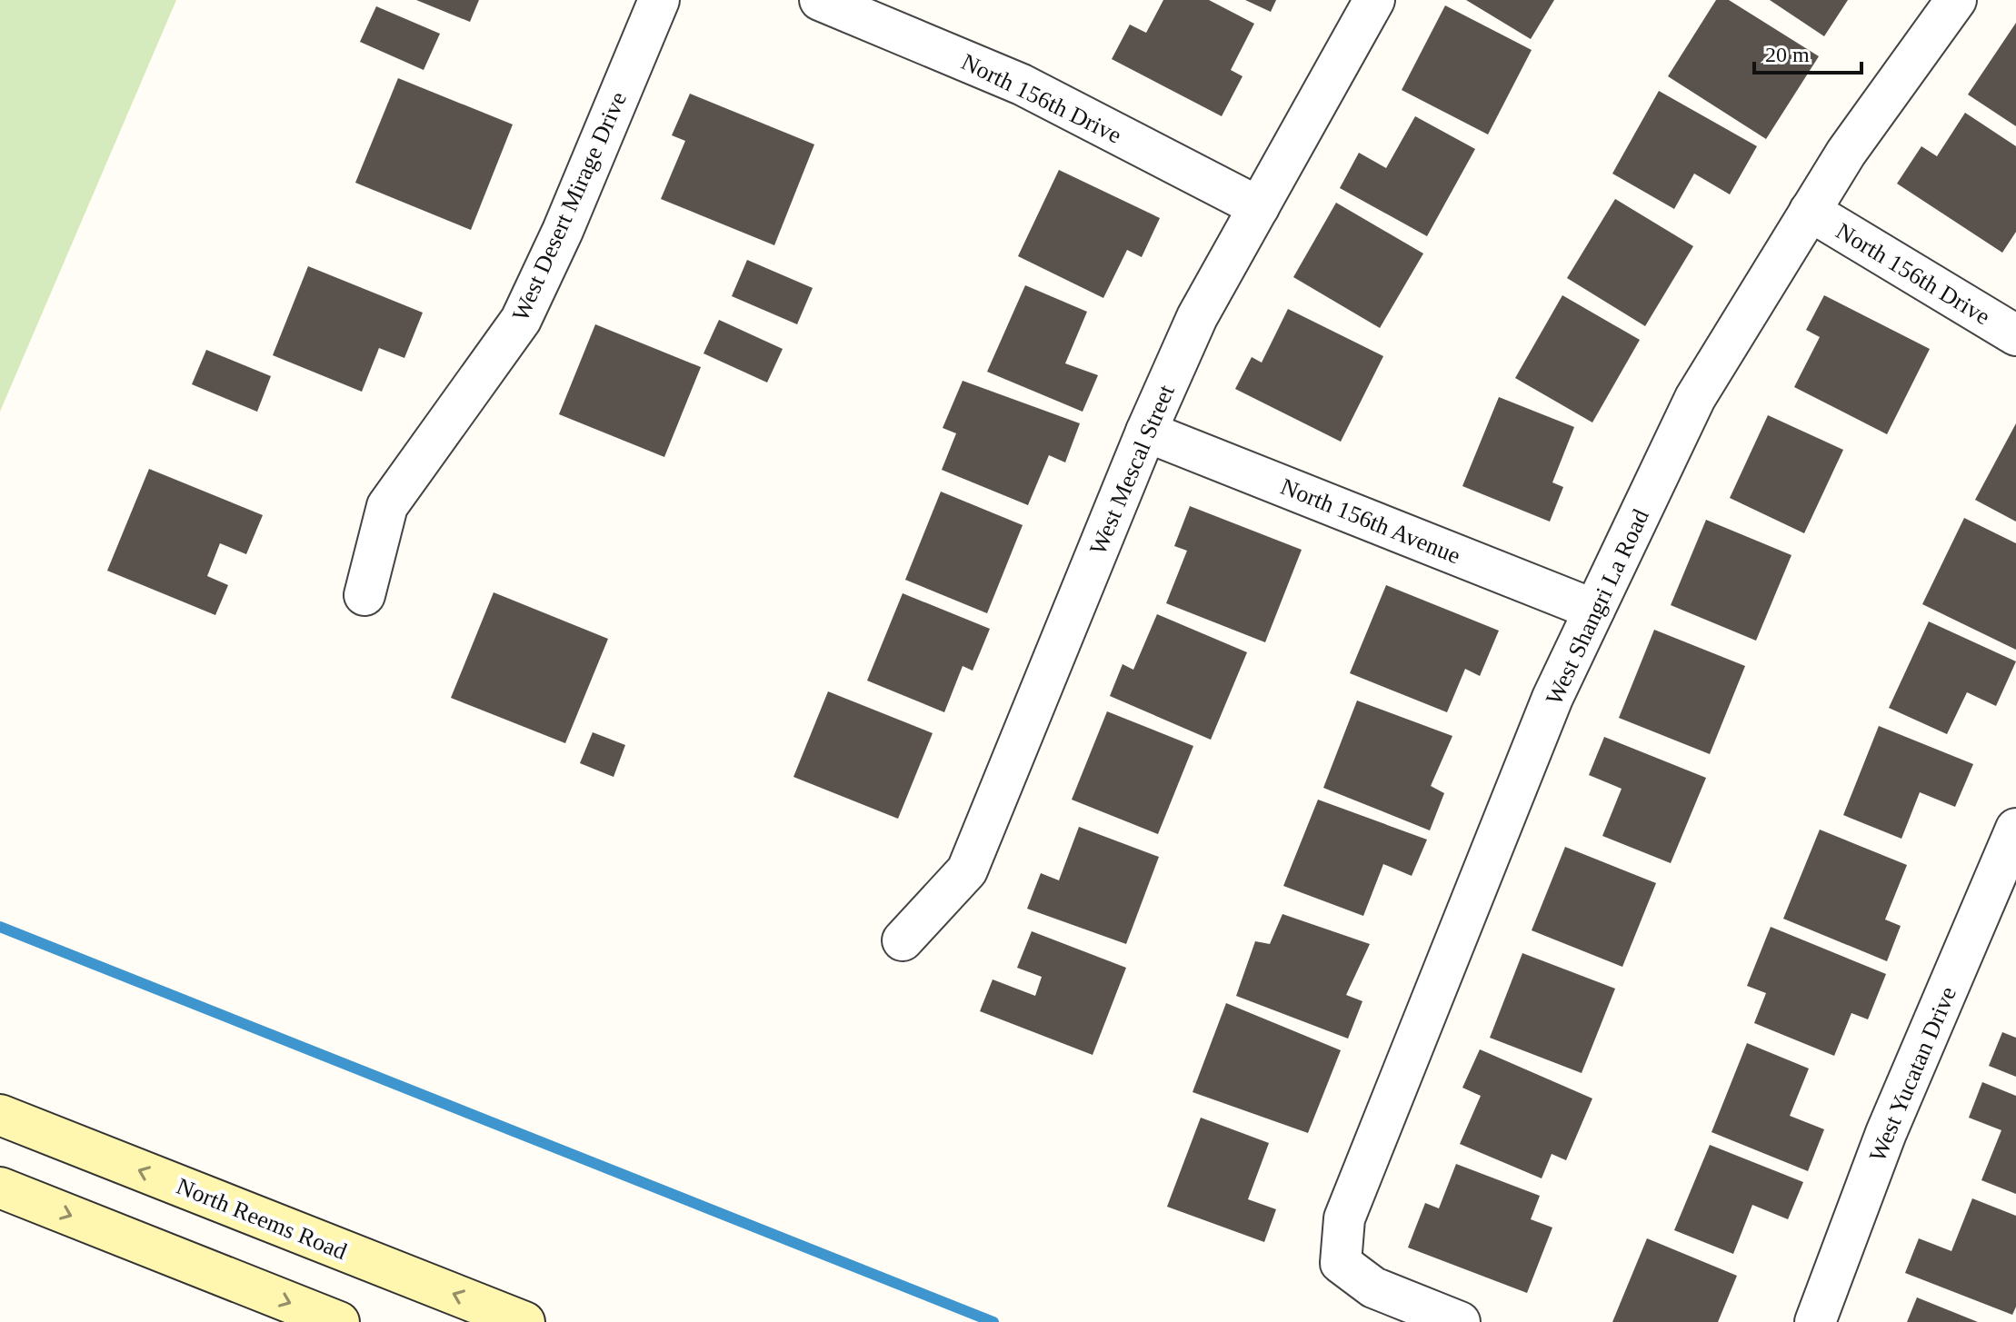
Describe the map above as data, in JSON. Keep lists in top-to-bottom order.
{
  "streets": {
    "main road": ["North Reems Road"],
    "street": [
      "North 156th Drive",
      "West Desert Mirage Drive",
      "West Mescal Street",
      "North 156th Avenue",
      "West Shangri La Road",
      "West Yucatan Drive"
    ]
  },
  "crossings": [
    ["North 156th Drive", "West Mescal Street"],
    ["North 156th Drive", "West Shangri La Road"],
    ["West Mescal Street", "North 156th Avenue"],
    ["North 156th Avenue", "West Shangri La Road"]
  ],
  "scale_bar": "20 m"
}
